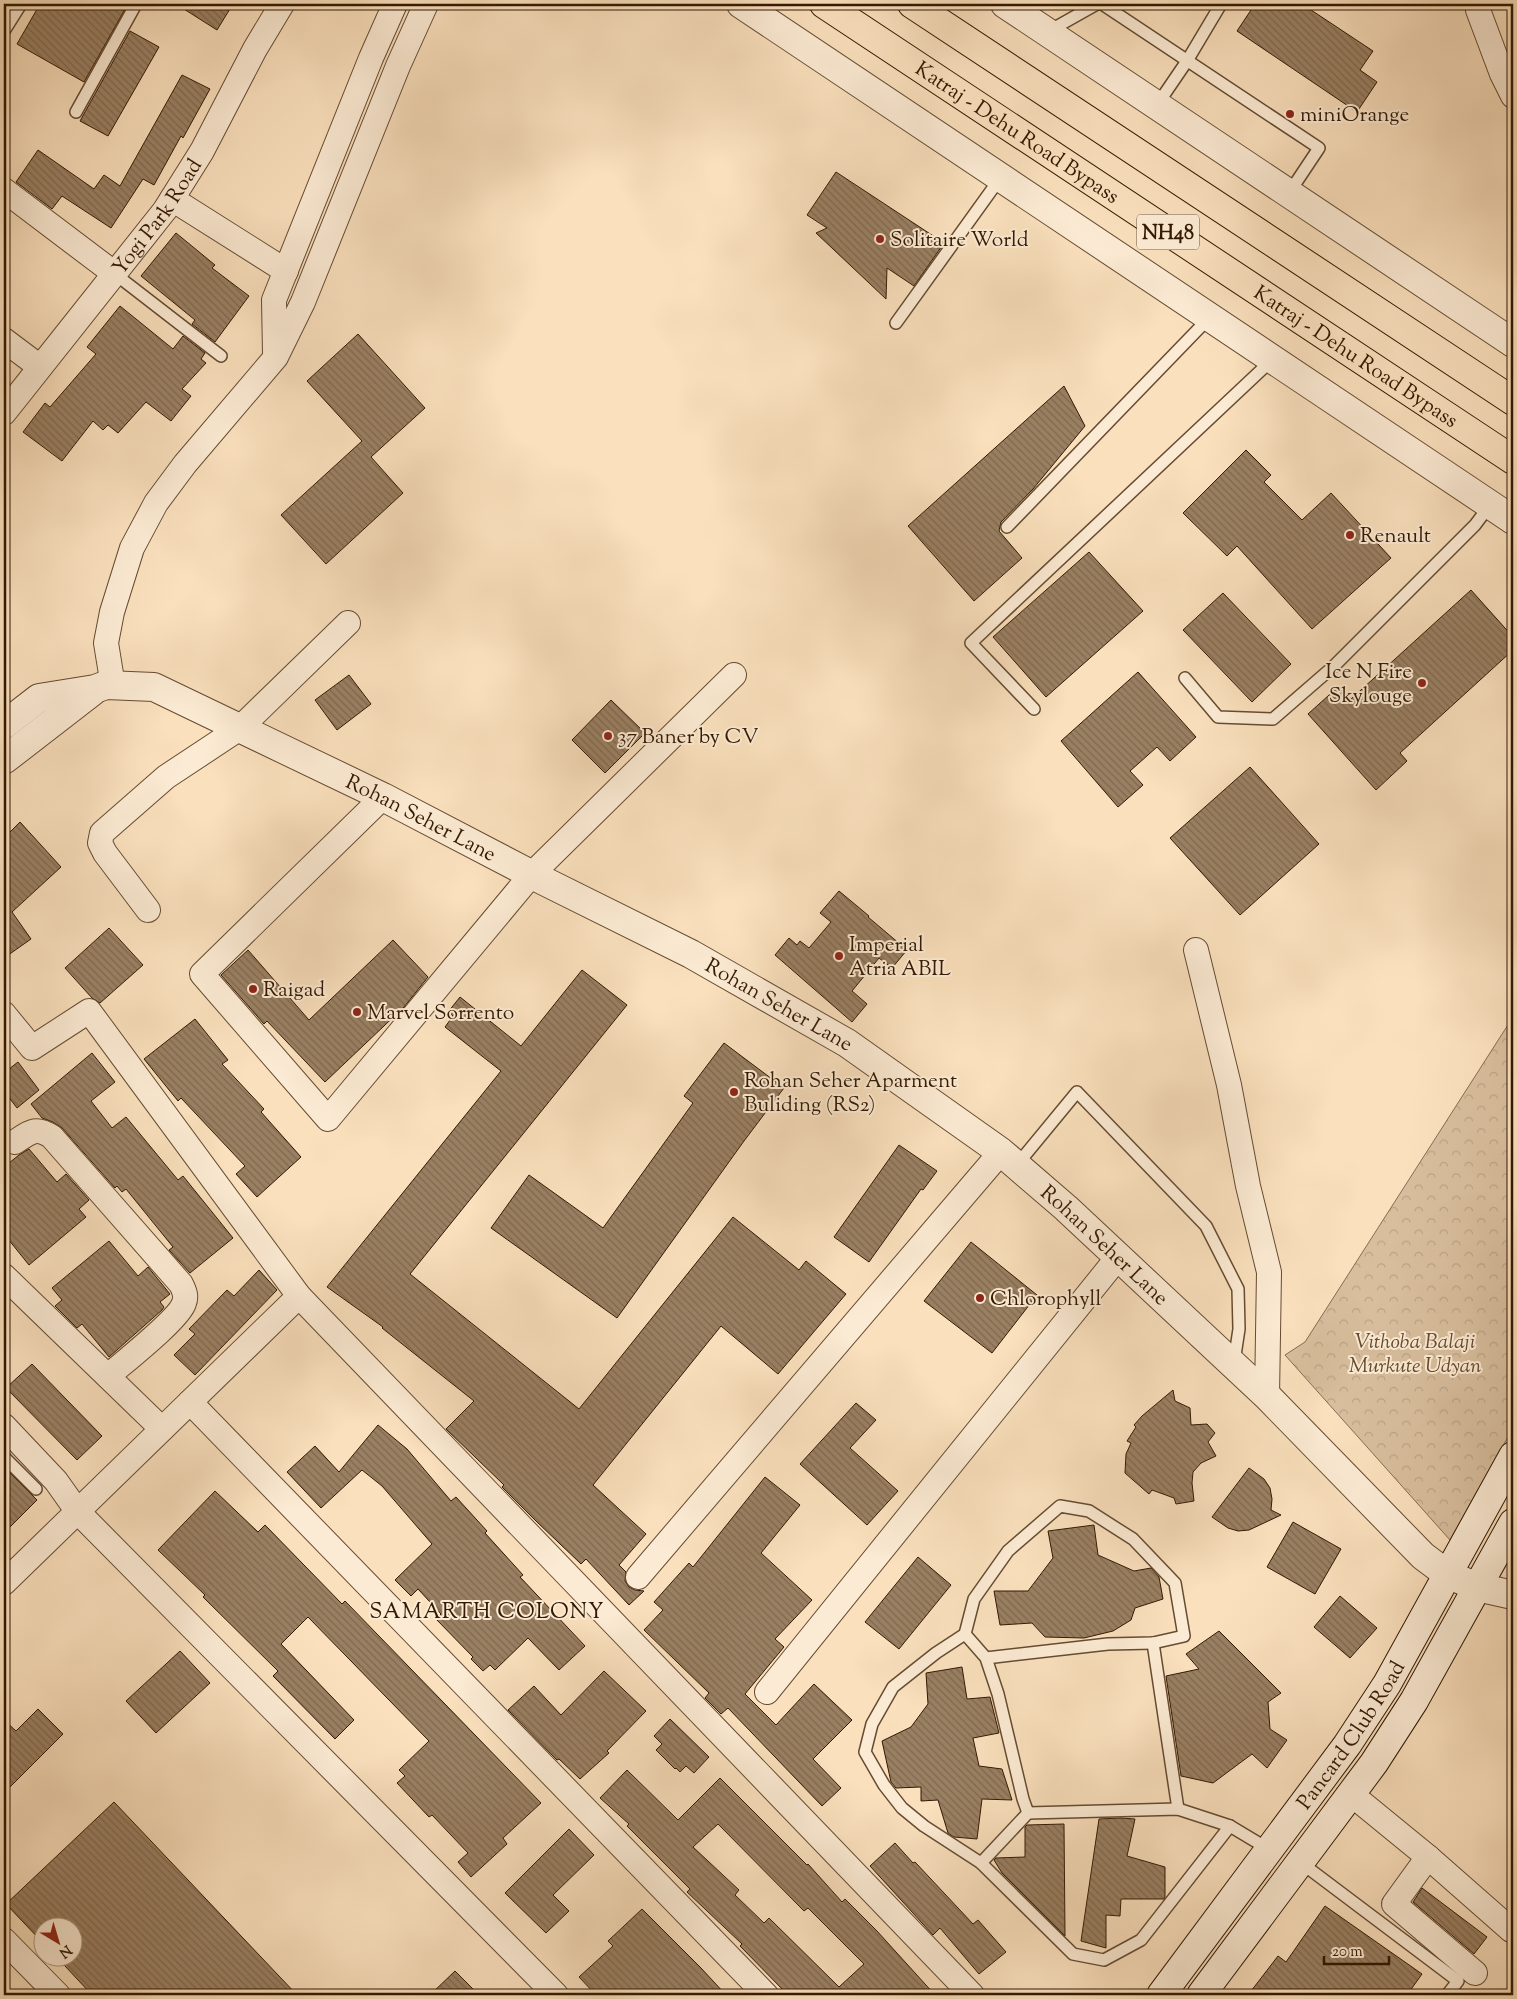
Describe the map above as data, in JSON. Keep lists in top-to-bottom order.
{
  "streets": {
    "highway": ["Katraj - Dehu Road Bypass", "NH48"],
    "street": ["Yogi Park Road", "Rohan Seher Lane", "Pancard Club Road"]
  },
  "crossings": [
    ["Rohan Seher Lane", "Pancard Club Road"]
  ],
  "districts": ["SAMARTH COLONY"],
  "parks": ["Vithoba Balaji Murkute Udyan"],
  "places": [
    "miniOrange",
    "Solitaire World",
    "Renault",
    "Ice N Fire Skylouge",
    "37 Baner by CV",
    "Imperial Atria ABIL",
    "Raigad",
    "Marvel Sorrento",
    "Rohan Seher Aparment Buliding (RS2)",
    "Chlorophyll"
  ],
  "scale_bar": "20 m",
  "north": "bottom right"
}
